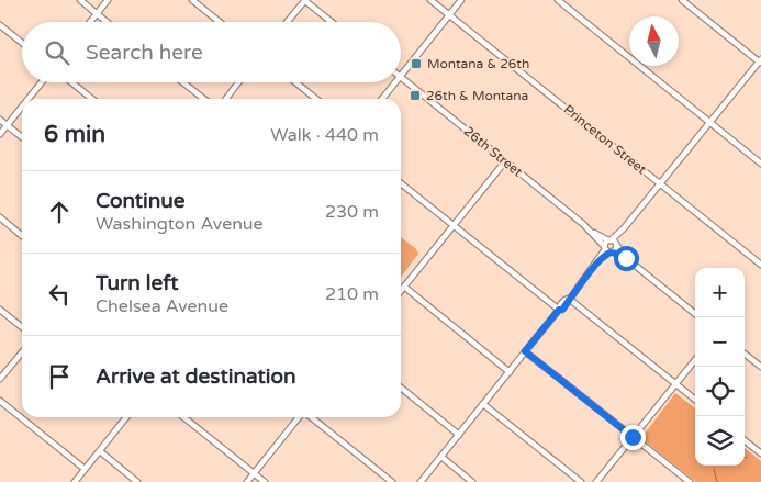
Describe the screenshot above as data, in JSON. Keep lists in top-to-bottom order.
{
  "streets": {
    "street": ["Princeton Street", "26th Street"]
  },
  "places": {
    "transit": ["Montana & 26th", "26th & Montana"]
  },
  "north": "top",
  "page": {
    "search": "Search here",
    "heading": ["6 min", "Walk · 440 m"],
    "list": [
      ["Continue", "Washington Avenue", "230 m"],
      ["Turn left", "Chelsea Avenue", "210 m"],
      "Arrive at destination"
    ],
    "map_buttons": ["+", "−"]
  }
}
